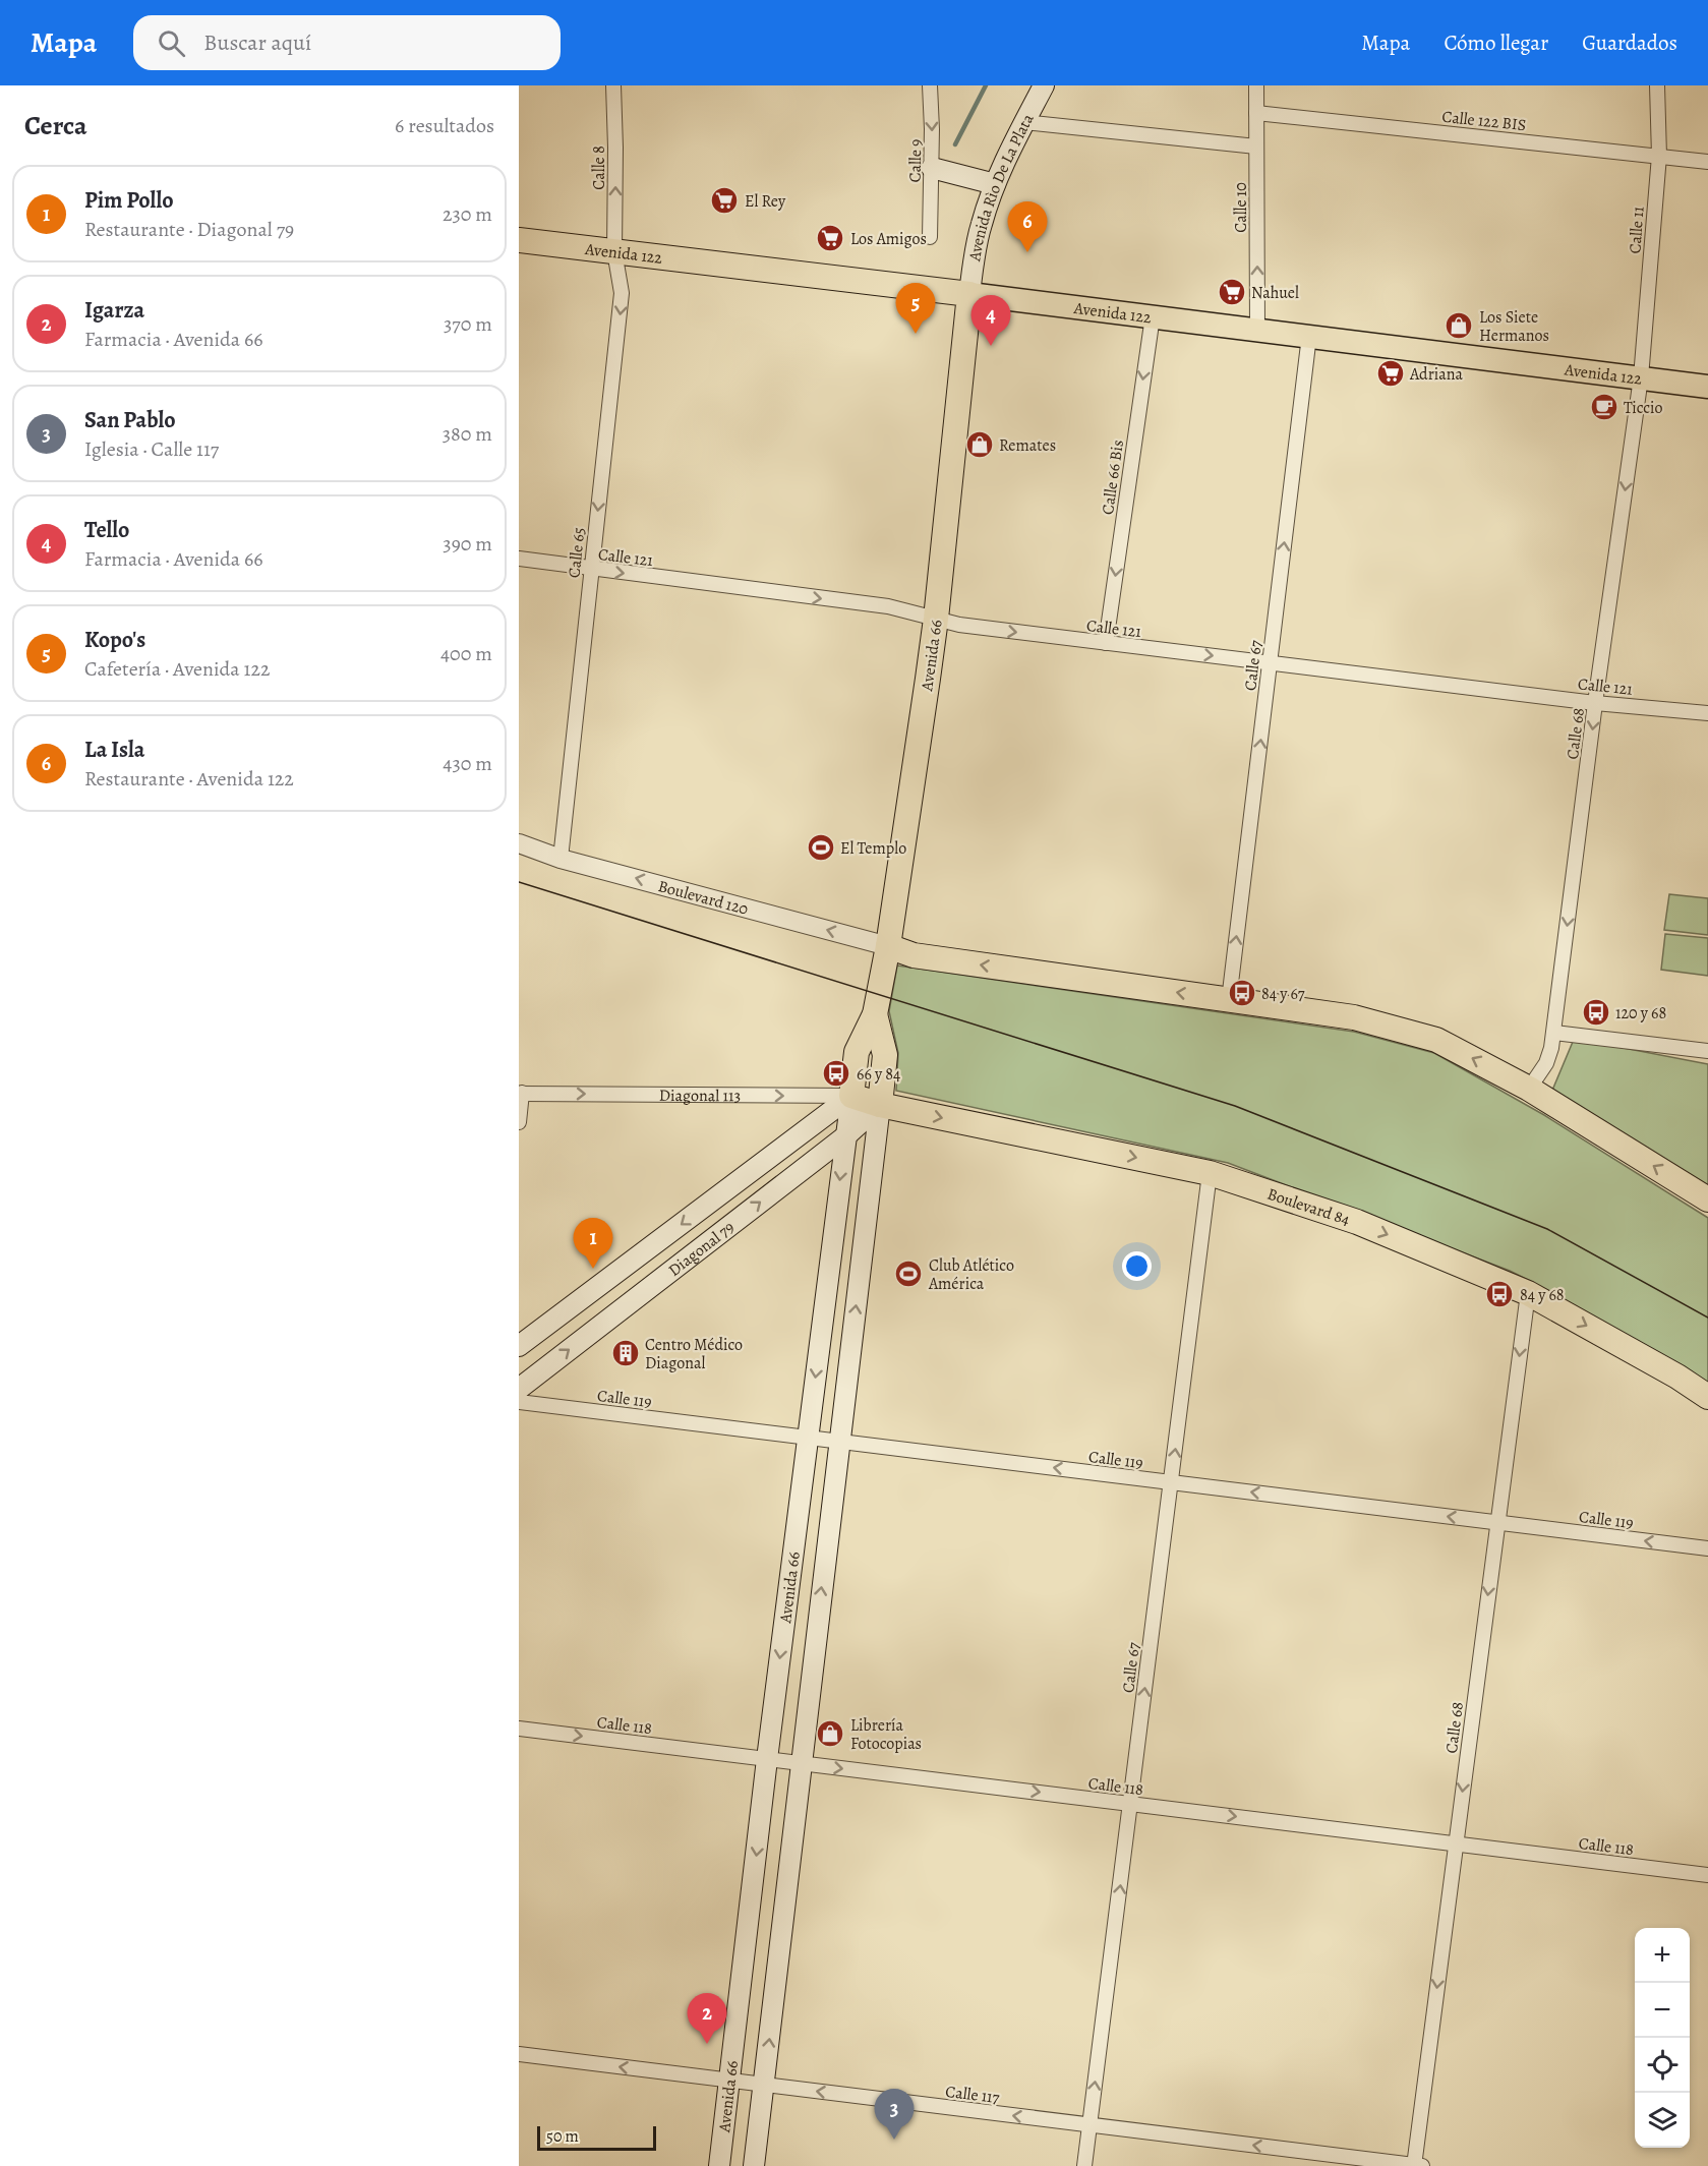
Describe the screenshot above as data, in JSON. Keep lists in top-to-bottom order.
{
  "streets": {
    "highway": [
      "Avenida 122",
      "Avenida 66",
      "Diagonal 113",
      "Boulevard 84"
    ],
    "main road": ["Avenida Rìo De La Plata", "Diagonal 79"],
    "street": [
      "Calle 122 BIS",
      "Calle 9",
      "Calle 8",
      "Calle 10",
      "Calle 11",
      "Calle 66 Bis",
      "Calle 65",
      "Calle 121",
      "Calle 67",
      "Calle 68",
      "Boulevard 120",
      "Calle 119",
      "Calle 118",
      "Calle 117"
    ]
  },
  "crossings": [
    ["Calle 122 BIS", "Calle 10"],
    ["Calle 122 BIS", "Calle 11"],
    ["Calle 8", "Avenida 122"],
    ["Calle 8", "Calle 65"],
    ["Avenida Rìo De La Plata", "Avenida 122"],
    ["Avenida Rìo De La Plata", "Avenida 66"],
    ["Calle 10", "Avenida 122"],
    ["Calle 11", "Avenida 122"],
    ["Calle 11", "Calle 68"],
    ["Avenida 122", "Calle 66 Bis"],
    ["Avenida 122", "Calle 65"],
    ["Avenida 122", "Avenida 66"],
    ["Avenida 122", "Calle 67"],
    ["Avenida 122", "Calle 68"],
    ["Calle 66 Bis", "Calle 121"],
    ["Calle 65", "Calle 121"],
    ["Calle 65", "Boulevard 120"],
    ["Calle 121", "Avenida 66"],
    ["Calle 121", "Calle 67"],
    ["Calle 121", "Calle 68"],
    ["Avenida 66", "Boulevard 120"],
    ["Avenida 66", "Diagonal 113"],
    ["Avenida 66", "Boulevard 84"],
    ["Avenida 66", "Diagonal 79"],
    ["Avenida 66", "Calle 119"],
    ["Avenida 66", "Calle 118"],
    ["Avenida 66", "Calle 117"],
    ["Calle 67", "Boulevard 84"],
    ["Calle 67", "Calle 119"],
    ["Calle 67", "Calle 118"],
    ["Calle 67", "Calle 117"],
    ["Calle 68", "Boulevard 84"],
    ["Calle 68", "Calle 119"],
    ["Calle 68", "Calle 118"],
    ["Calle 68", "Calle 117"],
    ["Diagonal 113", "Boulevard 84"],
    ["Diagonal 113", "Diagonal 79"],
    ["Boulevard 84", "Diagonal 79"]
  ],
  "one_way": [
    "Calle 9",
    "Calle 8",
    "Calle 10",
    "Calle 66 Bis",
    "Calle 65",
    "Calle 121",
    "Calle 67",
    "Calle 68",
    "Boulevard 120",
    "Diagonal 113",
    "Calle 119",
    "Calle 118",
    "Calle 117"
  ],
  "places": {
    "supermarket": [
      "El Rey",
      "Los Amigos",
      "Nahuel",
      "Adriana"
    ],
    "shop": ["Los Siete Hermanos", "Remates", "Librería Fotocopias"],
    "cafe": ["Ticcio"],
    "sports": ["El Templo", "Club Atlético América"],
    "bus stop": [
      "84 y 67",
      "120 y 68",
      "66 y 84",
      "84 y 68"
    ],
    "building": ["Centro Médico Diagonal"]
  },
  "scale_bar": "50 m",
  "page": {
    "header": "Mapa",
    "search": "Buscar aquí",
    "nav": ["Mapa", "Cómo llegar", "Guardados"],
    "heading": ["Cerca", "6 resultados"],
    "list": [
      {
        "mark": "1",
        "name": "Pim Pollo",
        "note": "Restaurante · Diagonal 79",
        "value": "230 m"
      },
      {
        "mark": "2",
        "name": "Igarza",
        "note": "Farmacia · Avenida 66",
        "value": "370 m"
      },
      {
        "mark": "3",
        "name": "San Pablo",
        "note": "Iglesia · Calle 117",
        "value": "380 m"
      },
      {
        "mark": "4",
        "name": "Tello",
        "note": "Farmacia · Avenida 66",
        "value": "390 m"
      },
      {
        "mark": "5",
        "name": "Kopo's",
        "note": "Cafetería · Avenida 122",
        "value": "400 m"
      },
      {
        "mark": "6",
        "name": "La Isla",
        "note": "Restaurante · Avenida 122",
        "value": "430 m"
      }
    ],
    "pins": [
      "6",
      "5",
      "4",
      "1",
      "2",
      "3"
    ],
    "map_buttons": ["+", "−"],
    "scale": "50 m"
  }
}
